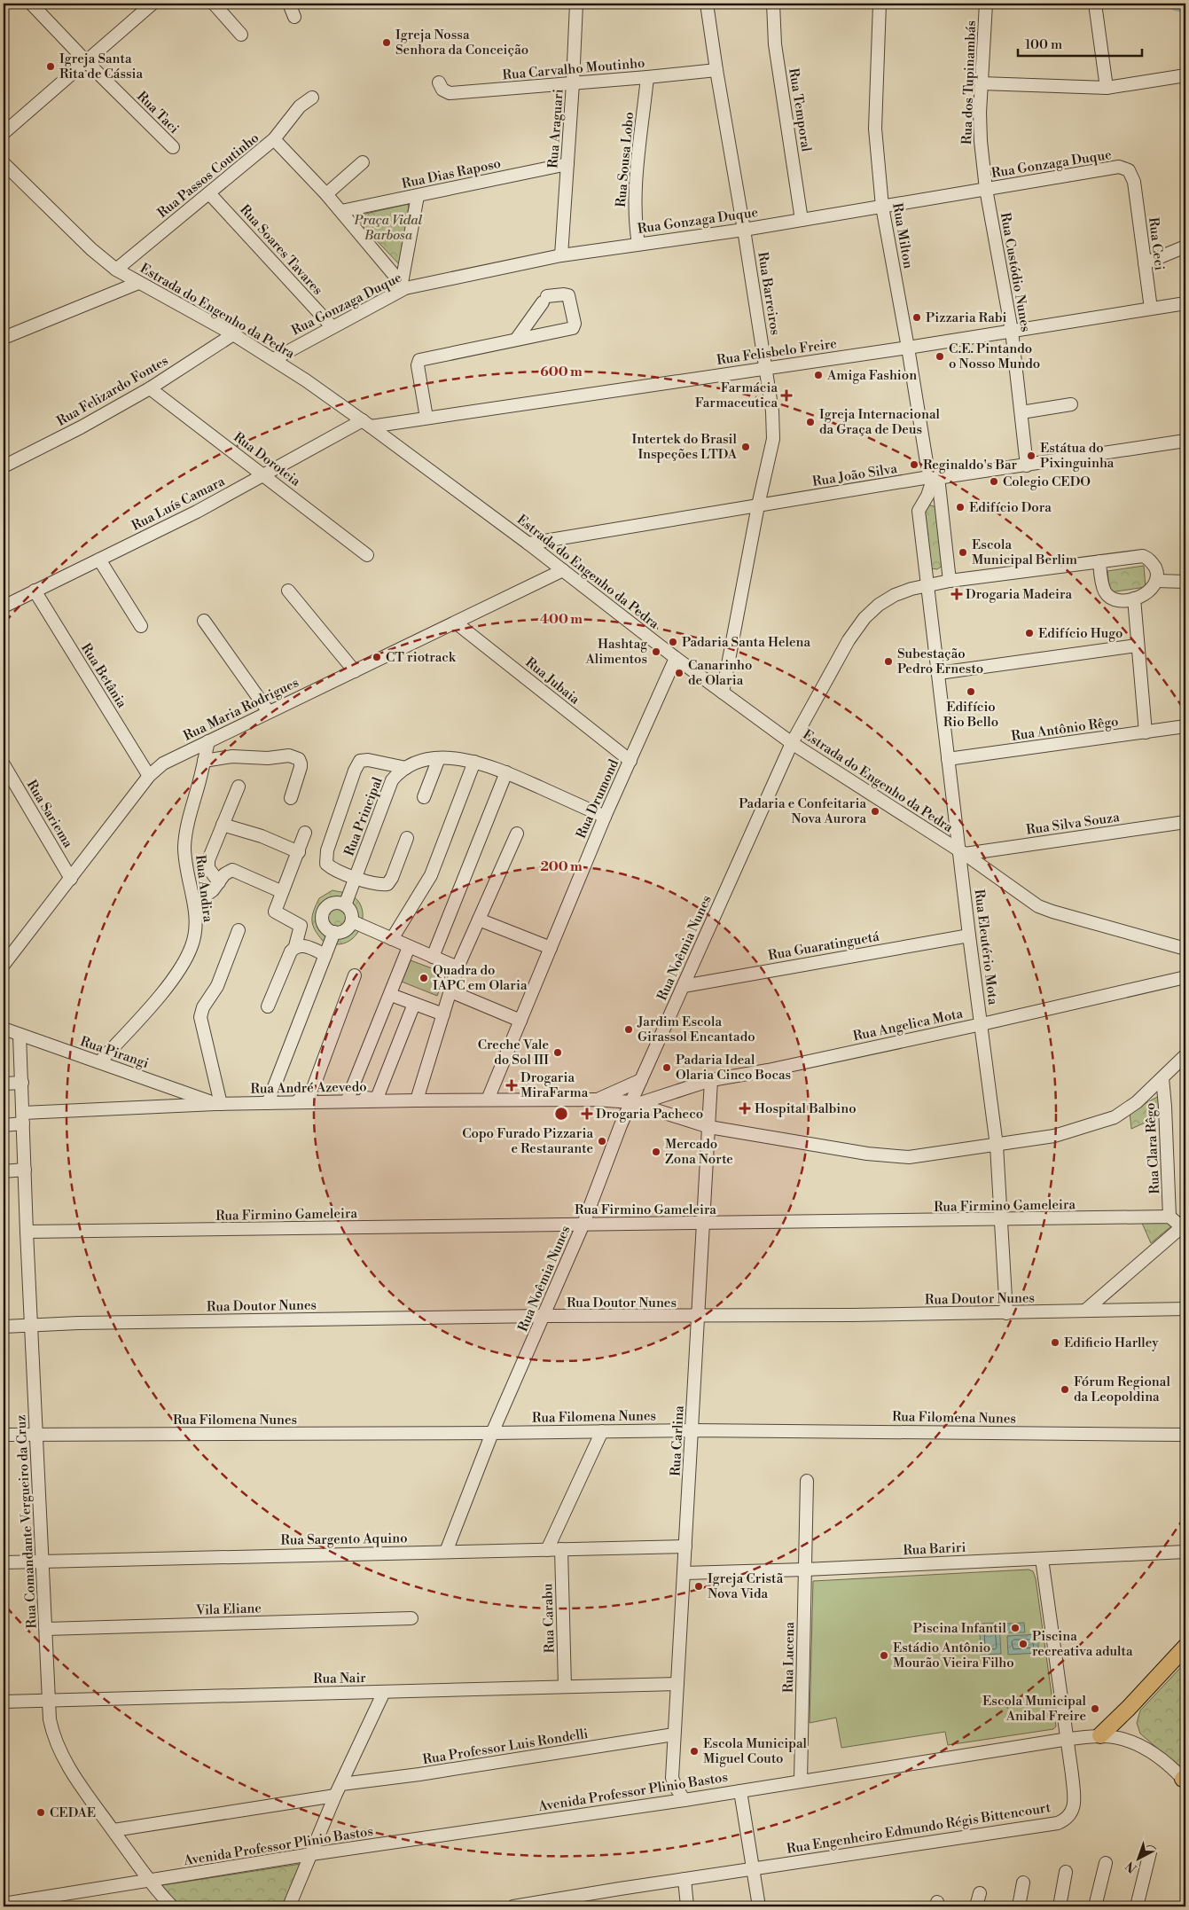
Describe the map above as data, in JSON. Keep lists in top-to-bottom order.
{
  "streets": {
    "street": [
      "Rua Carvalho Moutinho",
      "Rua dos Tupinambás",
      "Rua Temporal",
      "Rua Taci",
      "Rua Araguari",
      "Rua Sousa Lobo",
      "Rua Gonzaga Duque",
      "Rua Dias Raposo",
      "Rua Passos Coutinho",
      "Rua Milton",
      "Rua Ceci",
      "Rua Soares Tavares",
      "Rua Custódio Nunes",
      "Rua Barreiros",
      "Estrada do Engenho da Pedra",
      "Rua Felisbelo Freire",
      "Rua Felizardo Fontes",
      "Rua Doroteia",
      "Rua João Silva",
      "Rua Luís Camara",
      "Rua Betânia",
      "Rua Jubaia",
      "Rua Maria Rodrigues",
      "Rua Antônio Rêgo",
      "Rua Drumond",
      "Rua Sariema",
      "Rua Principal",
      "Rua Silva Souza",
      "Rua Andira",
      "Rua Guaratinguetá",
      "Rua Eleutério Mota",
      "Rua Noêmia Nunes",
      "Rua Angelica Mota",
      "Rua Pirangi",
      "Rua André Azevedo",
      "Rua Clara Rêgo",
      "Rua Firmino Gameleira",
      "Rua Doutor Nunes",
      "Rua Filomena Nunes",
      "Rua Carlina",
      "Rua Comandante Vergueiro da Cruz",
      "Rua Sargento Aquino",
      "Rua Bariri",
      "Vila Eliane",
      "Rua Carabu",
      "Rua Lucena",
      "Rua Nair",
      "Rua Professor Luis Rondelli",
      "Avenida Professor Plinio Bastos",
      "Rua Engenheiro Edmundo Régis Bittencourt"
    ]
  },
  "crossings": [
    ["Rua Carvalho Moutinho", "Rua Araguari"],
    ["Rua Carvalho Moutinho", "Rua Sousa Lobo"],
    ["Rua Carvalho Moutinho", "Rua Barreiros"],
    ["Rua dos Tupinambás", "Rua Gonzaga Duque"],
    ["Rua dos Tupinambás", "Rua Custódio Nunes"],
    ["Rua Temporal", "Rua Gonzaga Duque"],
    ["Rua Araguari", "Rua Gonzaga Duque"],
    ["Rua Araguari", "Rua Dias Raposo"],
    ["Rua Sousa Lobo", "Rua Gonzaga Duque"],
    ["Rua Gonzaga Duque", "Rua Milton"],
    ["Rua Gonzaga Duque", "Rua Ceci"],
    ["Rua Gonzaga Duque", "Rua Soares Tavares"],
    ["Rua Gonzaga Duque", "Rua Custódio Nunes"],
    ["Rua Gonzaga Duque", "Rua Barreiros"],
    ["Rua Gonzaga Duque", "Estrada do Engenho da Pedra"],
    ["Rua Passos Coutinho", "Rua Soares Tavares"],
    ["Rua Passos Coutinho", "Estrada do Engenho da Pedra"],
    ["Rua Milton", "Rua Felisbelo Freire"],
    ["Rua Milton", "Rua João Silva"],
    ["Rua Milton", "Rua Eleutério Mota"],
    ["Rua Milton", "Rua Noêmia Nunes"],
    ["Rua Ceci", "Rua Felisbelo Freire"],
    ["Rua Custódio Nunes", "Rua Felisbelo Freire"],
    ["Rua Custódio Nunes", "Rua João Silva"],
    ["Rua Barreiros", "Estrada do Engenho da Pedra"],
    ["Rua Barreiros", "Rua Felisbelo Freire"],
    ["Rua Barreiros", "Rua João Silva"],
    ["Estrada do Engenho da Pedra", "Rua Felisbelo Freire"],
    ["Estrada do Engenho da Pedra", "Rua Felizardo Fontes"],
    ["Estrada do Engenho da Pedra", "Rua João Silva"],
    ["Estrada do Engenho da Pedra", "Rua Luís Camara"],
    ["Estrada do Engenho da Pedra", "Rua Maria Rodrigues"],
    ["Estrada do Engenho da Pedra", "Rua Drumond"],
    ["Estrada do Engenho da Pedra", "Rua Silva Souza"],
    ["Estrada do Engenho da Pedra", "Rua Eleutério Mota"],
    ["Estrada do Engenho da Pedra", "Rua Noêmia Nunes"],
    ["Rua Felisbelo Freire", "Rua Luís Camara"],
    ["Rua Felizardo Fontes", "Rua Doroteia"],
    ["Rua Doroteia", "Rua Luís Camara"],
    ["Rua João Silva", "Rua Eleutério Mota"],
    ["Rua Luís Camara", "Rua Betânia"],
    ["Rua Betânia", "Rua Maria Rodrigues"],
    ["Rua Jubaia", "Rua Maria Rodrigues"],
    ["Rua Jubaia", "Rua Drumond"],
    ["Rua Maria Rodrigues", "Rua Sariema"],
    ["Rua Maria Rodrigues", "Rua Andira"],
    ["Rua Antônio Rêgo", "Rua Eleutério Mota"],
    ["Rua Drumond", "Rua Principal"],
    ["Rua Drumond", "Rua André Azevedo"],
    ["Rua Silva Souza", "Rua Eleutério Mota"],
    ["Rua Andira", "Rua Pirangi"],
    ["Rua Guaratinguetá", "Rua Eleutério Mota"],
    ["Rua Guaratinguetá", "Rua Noêmia Nunes"],
    ["Rua Eleutério Mota", "Rua Noêmia Nunes"],
    ["Rua Eleutério Mota", "Rua Angelica Mota"],
    ["Rua Eleutério Mota", "Rua Firmino Gameleira"],
    ["Rua Eleutério Mota", "Rua Doutor Nunes"],
    ["Rua Noêmia Nunes", "Rua Angelica Mota"],
    ["Rua Noêmia Nunes", "Rua André Azevedo"],
    ["Rua Noêmia Nunes", "Rua Firmino Gameleira"],
    ["Rua Noêmia Nunes", "Rua Doutor Nunes"],
    ["Rua Noêmia Nunes", "Rua Filomena Nunes"],
    ["Rua Noêmia Nunes", "Rua Sargento Aquino"],
    ["Rua Angelica Mota", "Rua André Azevedo"],
    ["Rua Angelica Mota", "Rua Carlina"],
    ["Rua Pirangi", "Rua André Azevedo"],
    ["Rua Pirangi", "Rua Comandante Vergueiro da Cruz"],
    ["Rua André Azevedo", "Rua Comandante Vergueiro da Cruz"],
    ["Rua Clara Rêgo", "Rua Firmino Gameleira"],
    ["Rua Firmino Gameleira", "Rua Carlina"],
    ["Rua Firmino Gameleira", "Rua Comandante Vergueiro da Cruz"],
    ["Rua Doutor Nunes", "Rua Carlina"],
    ["Rua Doutor Nunes", "Rua Comandante Vergueiro da Cruz"],
    ["Rua Filomena Nunes", "Rua Carlina"],
    ["Rua Filomena Nunes", "Rua Comandante Vergueiro da Cruz"],
    ["Rua Carlina", "Rua Sargento Aquino"],
    ["Rua Carlina", "Rua Bariri"],
    ["Rua Carlina", "Rua Nair"],
    ["Rua Carlina", "Rua Professor Luis Rondelli"],
    ["Rua Carlina", "Avenida Professor Plinio Bastos"],
    ["Rua Comandante Vergueiro da Cruz", "Rua Sargento Aquino"],
    ["Rua Comandante Vergueiro da Cruz", "Vila Eliane"],
    ["Rua Comandante Vergueiro da Cruz", "Rua Nair"],
    ["Rua Comandante Vergueiro da Cruz", "Avenida Professor Plinio Bastos"],
    ["Rua Sargento Aquino", "Rua Carabu"],
    ["Rua Bariri", "Rua Lucena"],
    ["Rua Bariri", "Rua Engenheiro Edmundo Régis Bittencourt"],
    ["Rua Carabu", "Rua Nair"],
    ["Rua Lucena", "Avenida Professor Plinio Bastos"],
    ["Avenida Professor Plinio Bastos", "Rua Engenheiro Edmundo Régis Bittencourt"]
  ],
  "parks": ["Praça Vidal Barbosa"],
  "places": {
    "other": [
      "Igreja Nossa Senhora da Conceição",
      "Igreja Santa Rita de Cássia",
      "Pizzaria Rabi",
      "C.E. Pintando o Nosso Mundo",
      "Amiga Fashion",
      "Igreja Internacional da Graça de Deus",
      "Intertek do Brasil Inspeções LTDA",
      "Estátua do Pixinguinha",
      "Reginaldo's Bar",
      "Colegio CEDO",
      "Edifício Dora",
      "Escola Municipal Berlim",
      "Edifício Hugo",
      "Padaria Santa Helena",
      "Hashtag Alimentos",
      "CT riotrack",
      "Subestação Pedro Ernesto",
      "Canarinho de Olaria",
      "Edifício Rio Bello",
      "Padaria e Confeitaria Nova Aurora",
      "Quadra do IAPC em Olaria",
      "Jardim Escola Girassol Encantado",
      "Creche Vale do Sol III",
      "Padaria Ideal Olaria Cinco Bocas",
      "Copo Furado Pizzaria e Restaurante",
      "Mercado Zona Norte",
      "Edificio Harlley",
      "Fórum Regional da Leopoldina",
      "Igreja Cristã Nova Vida",
      "Piscina Infantil",
      "Piscina recreativa adulta",
      "Estádio Antônio Mourão Vieira Filho",
      "Escola Municipal Anibal Freire",
      "Escola Municipal Miguel Couto",
      "CEDAE"
    ],
    "health": [
      "Farmácia Farmaceutica",
      "Drogaria Madeira",
      "Drogaria MiraFarma",
      "Hospital Balbino",
      "Drogaria Pacheco"
    ]
  },
  "scale_bar": "100 m",
  "north": "bottom left",
  "rings": ["600 m", "400 m", "200 m"]
}
